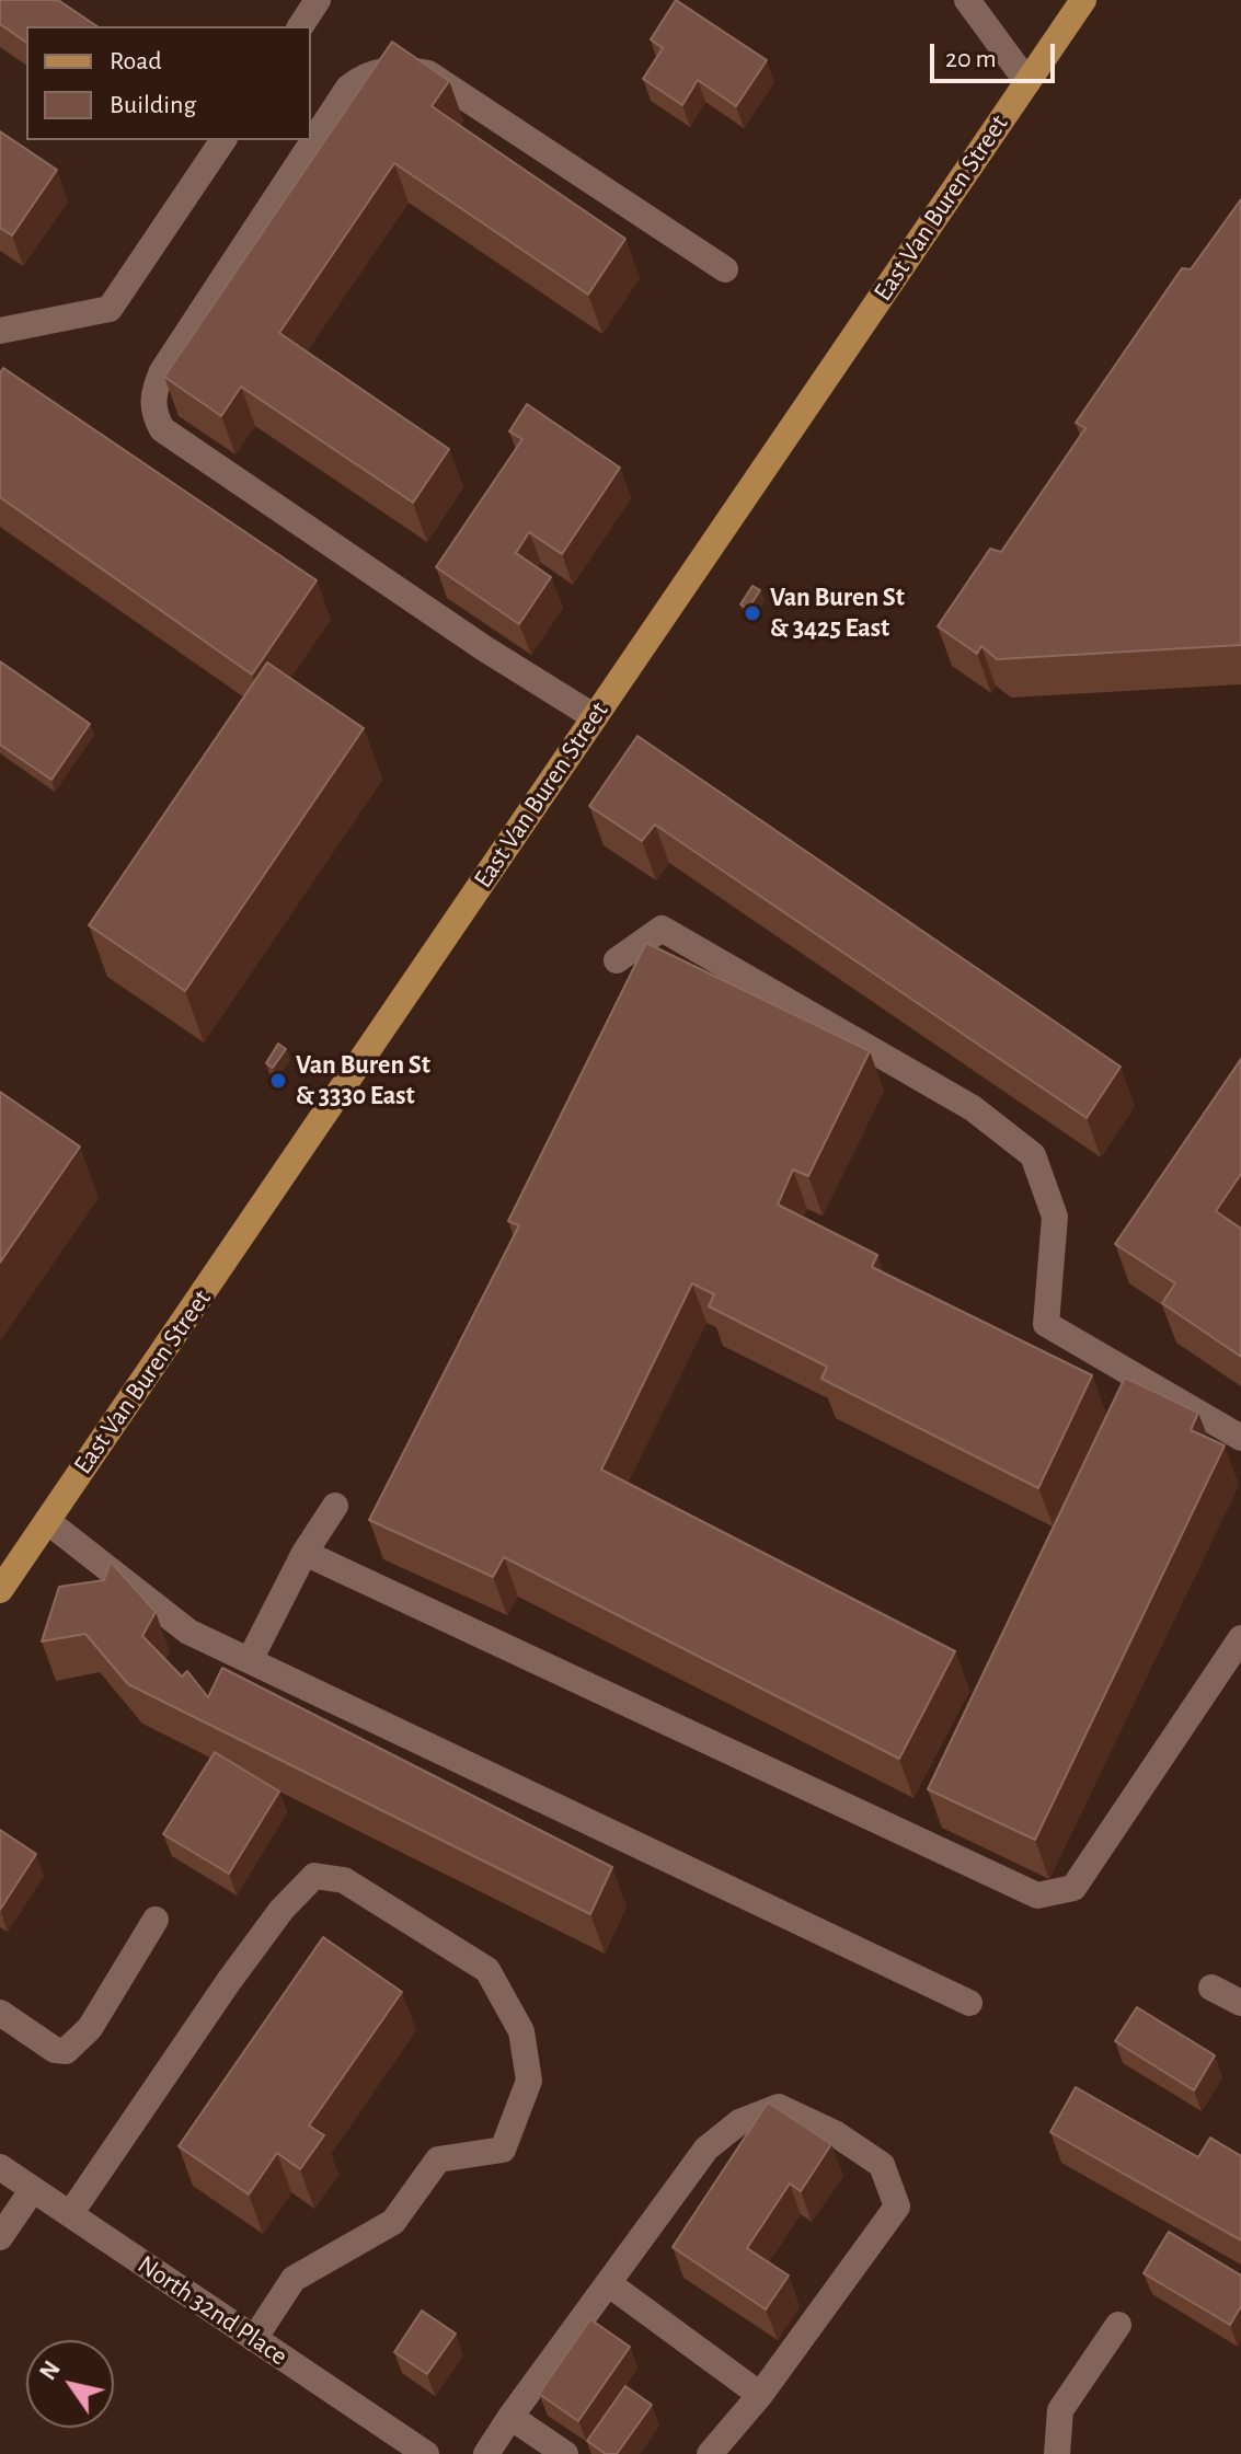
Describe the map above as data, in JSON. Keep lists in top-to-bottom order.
{
  "streets": {
    "main road": ["East Van Buren Street"],
    "street": ["North 32nd Place"]
  },
  "places": ["Van Buren St & 3425 East", "Van Buren St & 3330 East"],
  "legend": ["Road", "Building"],
  "scale_bar": "20 m",
  "north": "top left"
}
